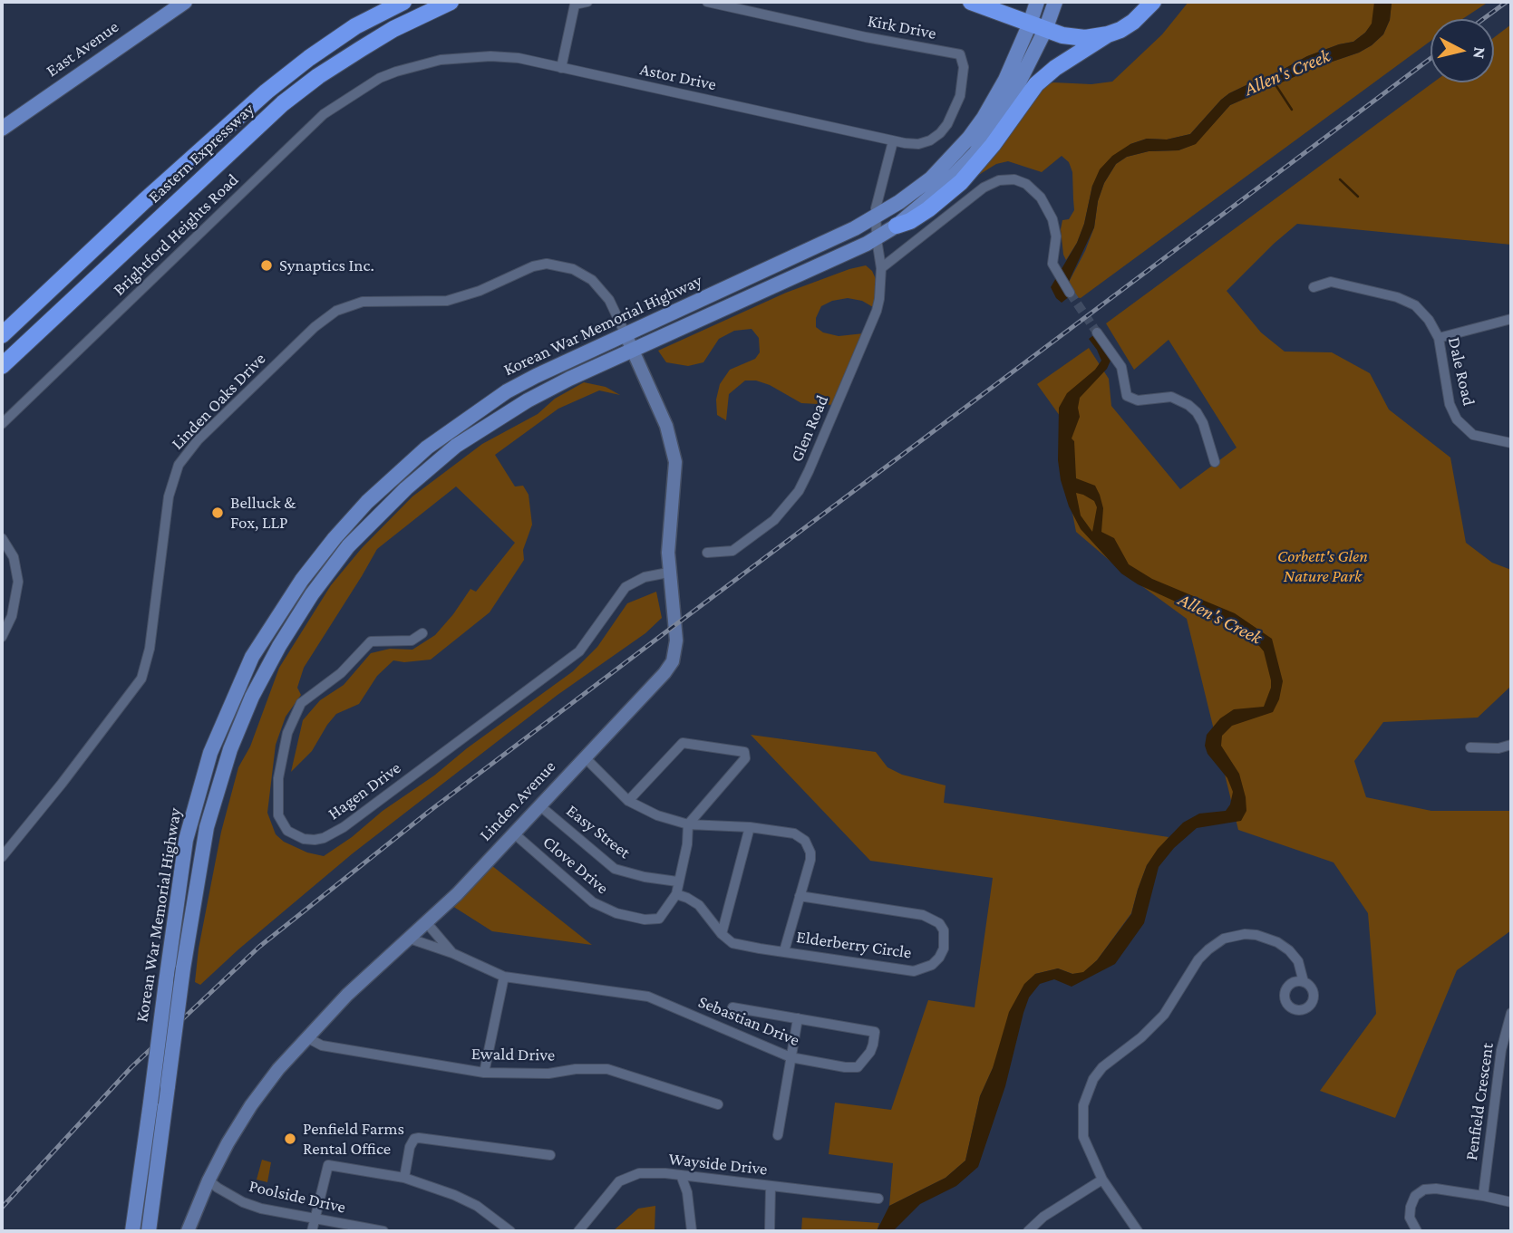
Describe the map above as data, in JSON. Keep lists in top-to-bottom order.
{
  "streets": {
    "highway": ["Eastern Expressway"],
    "main road": ["East Avenue", "Korean War Memorial Highway"],
    "street": [
      "Kirk Drive",
      "Astor Drive",
      "Brightford Heights Road",
      "Dale Road",
      "Linden Oaks Drive",
      "Glen Road",
      "Hagen Drive",
      "Linden Avenue",
      "Easy Street",
      "Clove Drive",
      "Elderberry Circle",
      "Sebastian Drive",
      "Ewald Drive",
      "Penfield Crescent",
      "Wayside Drive",
      "Poolside Drive"
    ]
  },
  "crossings": [
    ["Kirk Drive", "Astor Drive"],
    ["Astor Drive", "Brightford Heights Road"],
    ["Korean War Memorial Highway", "Linden Oaks Drive"],
    ["Korean War Memorial Highway", "Glen Road"],
    ["Korean War Memorial Highway", "Linden Avenue"],
    ["Linden Oaks Drive", "Linden Avenue"],
    ["Hagen Drive", "Linden Avenue"],
    ["Linden Avenue", "Easy Street"],
    ["Linden Avenue", "Clove Drive"],
    ["Linden Avenue", "Sebastian Drive"],
    ["Linden Avenue", "Ewald Drive"],
    ["Linden Avenue", "Poolside Drive"],
    ["Clove Drive", "Elderberry Circle"]
  ],
  "water": ["Allen's Creek"],
  "parks": ["Corbett's Glen Nature Park"],
  "places": ["Synaptics Inc.", "Belluck & Fox, LLP", "Penfield Farms Rental Office"],
  "north": "right"
}
